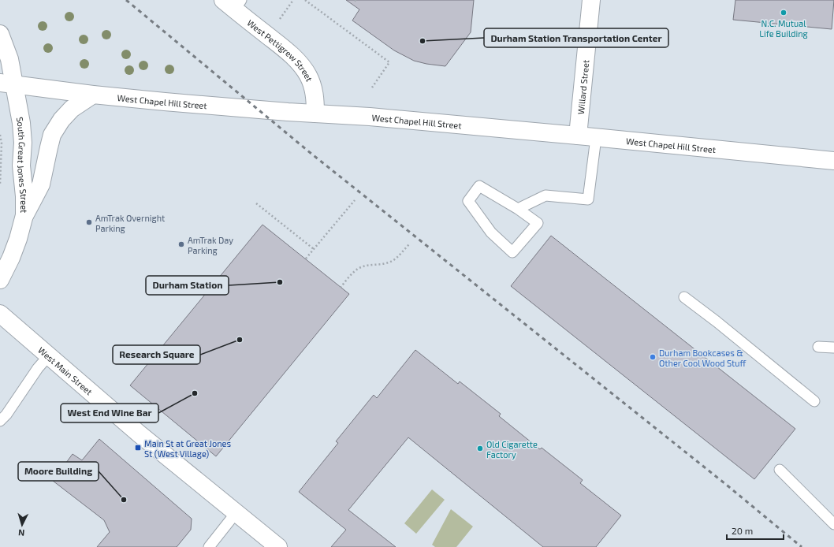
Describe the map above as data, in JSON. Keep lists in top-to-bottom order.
{
  "streets": {
    "main road": [
      "West Pettigrew Street",
      "Willard Street",
      "West Chapel Hill Street",
      "South Great Jones Street",
      "West Main Street"
    ]
  },
  "crossings": [
    ["West Pettigrew Street", "West Chapel Hill Street"],
    ["Willard Street", "West Chapel Hill Street"],
    ["West Chapel Hill Street", "South Great Jones Street"]
  ],
  "places": {
    "other": [
      "N.C. Mutual Life Building",
      "Durham Station Transportation Center",
      "AmTrak Overnight Parking",
      "AmTrak Day Parking",
      "Durham Station",
      "Research Square",
      "Durham Bookcases & Other Cool Wood Stuff",
      "West End Wine Bar",
      "Old Cigarette Factory",
      "Moore Building"
    ],
    "transit": ["Main St at Great Jones St (West Village)"]
  },
  "scale_bar": "20 m",
  "north": "bottom"
}
